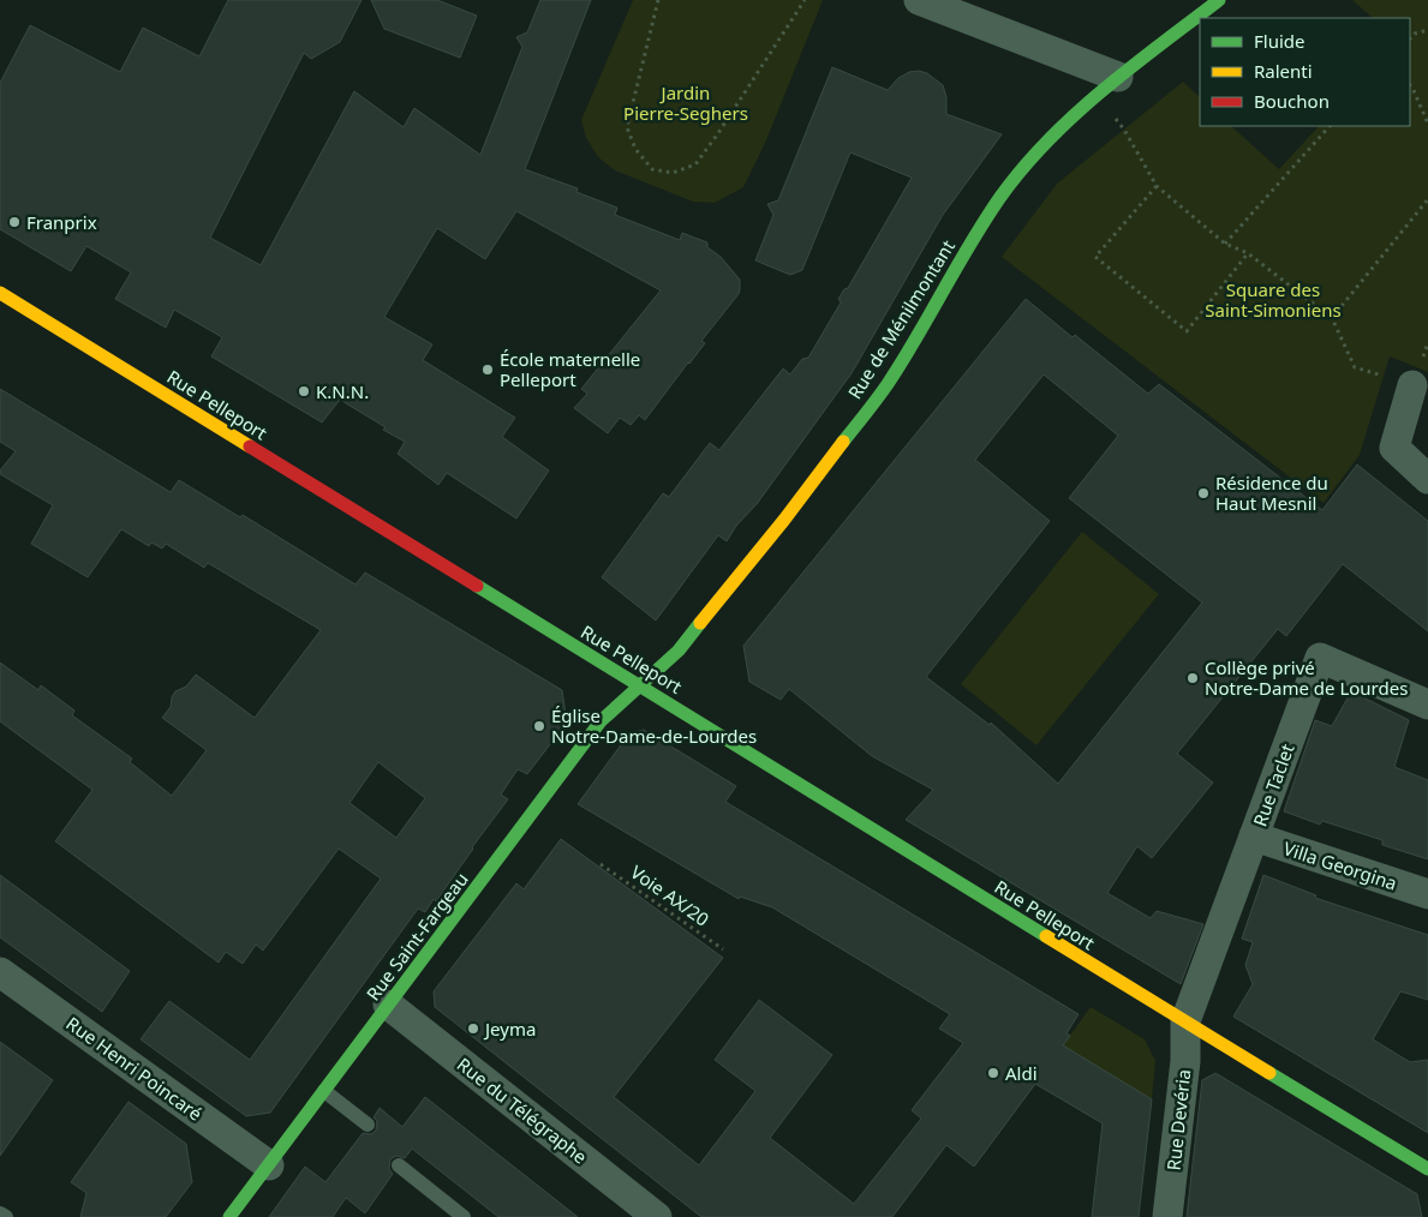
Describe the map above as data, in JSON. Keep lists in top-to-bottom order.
{
  "streets": {
    "street": [
      "Rue de Ménilmontant",
      "Rue Pelleport",
      "Rue Taclet",
      "Villa Georgina",
      "Rue Saint-Fargeau",
      "Rue Henri Poincaré",
      "Rue du Télégraphe",
      "Rue Devéria"
    ],
    "path": ["Voie AX/20"]
  },
  "crossings": [
    ["Rue de Ménilmontant", "Rue Pelleport"],
    ["Rue de Ménilmontant", "Rue Saint-Fargeau"],
    ["Rue Pelleport", "Rue Taclet"],
    ["Rue Pelleport", "Rue Saint-Fargeau"],
    ["Rue Pelleport", "Rue Devéria"],
    ["Rue Taclet", "Villa Georgina"],
    ["Rue Taclet", "Rue Devéria"],
    ["Rue Saint-Fargeau", "Rue Henri Poincaré"],
    ["Rue Saint-Fargeau", "Rue du Télégraphe"]
  ],
  "parks": ["Jardin Pierre-Seghers", "Square des Saint-Simoniens"],
  "places": [
    "Franprix",
    "École maternelle Pelleport",
    "K.N.N.",
    "Résidence du Haut Mesnil",
    "Collège privé Notre-Dame de Lourdes",
    "Église Notre-Dame-de-Lourdes",
    "Jeyma",
    "Aldi"
  ],
  "legend": ["Fluide", "Ralenti", "Bouchon"]
}
